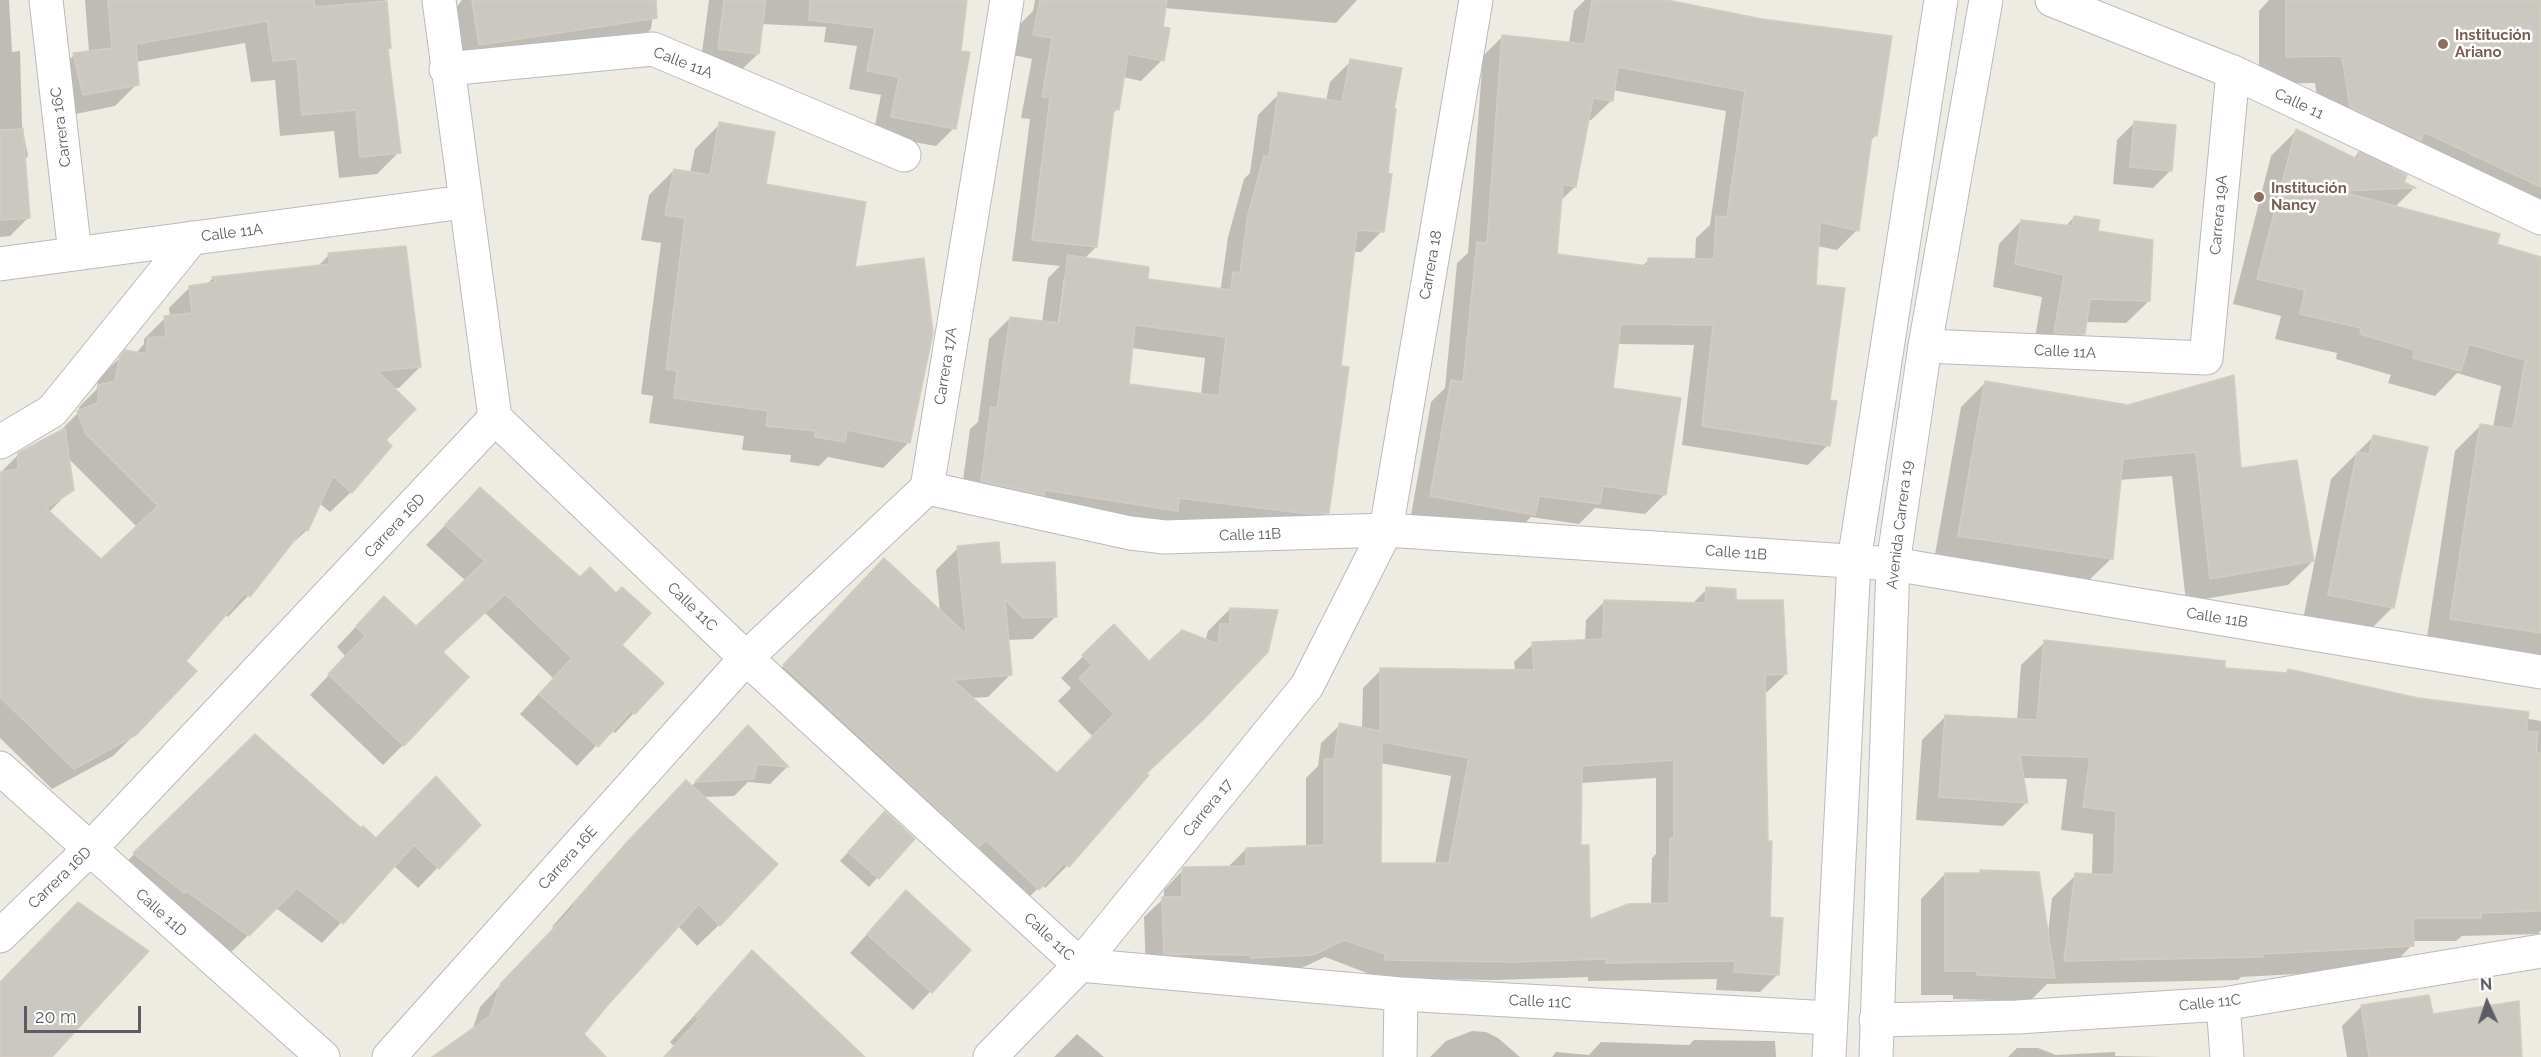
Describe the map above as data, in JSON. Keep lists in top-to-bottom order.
{
  "streets": {
    "street": [
      "Calle 11A",
      "Calle 11",
      "Carrera 16C",
      "Carrera 19A",
      "Carrera 18",
      "Carrera 17A",
      "Avenida Carrera 19",
      "Carrera 16D",
      "Calle 11B",
      "Calle 11C",
      "Carrera 17",
      "Carrera 16E",
      "Calle 11D"
    ]
  },
  "crossings": [
    ["Calle 11A", "Carrera 16C"],
    ["Calle 11A", "Carrera 19A"],
    ["Calle 11A", "Avenida Carrera 19"],
    ["Calle 11", "Carrera 19A"],
    ["Carrera 18", "Calle 11B"],
    ["Carrera 18", "Carrera 17"],
    ["Carrera 17A", "Calle 11B"],
    ["Avenida Carrera 19", "Calle 11B"],
    ["Avenida Carrera 19", "Calle 11C"],
    ["Carrera 16D", "Calle 11C"],
    ["Carrera 16D", "Calle 11D"],
    ["Calle 11B", "Carrera 17"],
    ["Calle 11C", "Carrera 17"],
    ["Calle 11C", "Carrera 16E"]
  ],
  "places": ["Institución Ariano", "Institución Nancy"],
  "scale_bar": "20 m",
  "north": "top"
}
